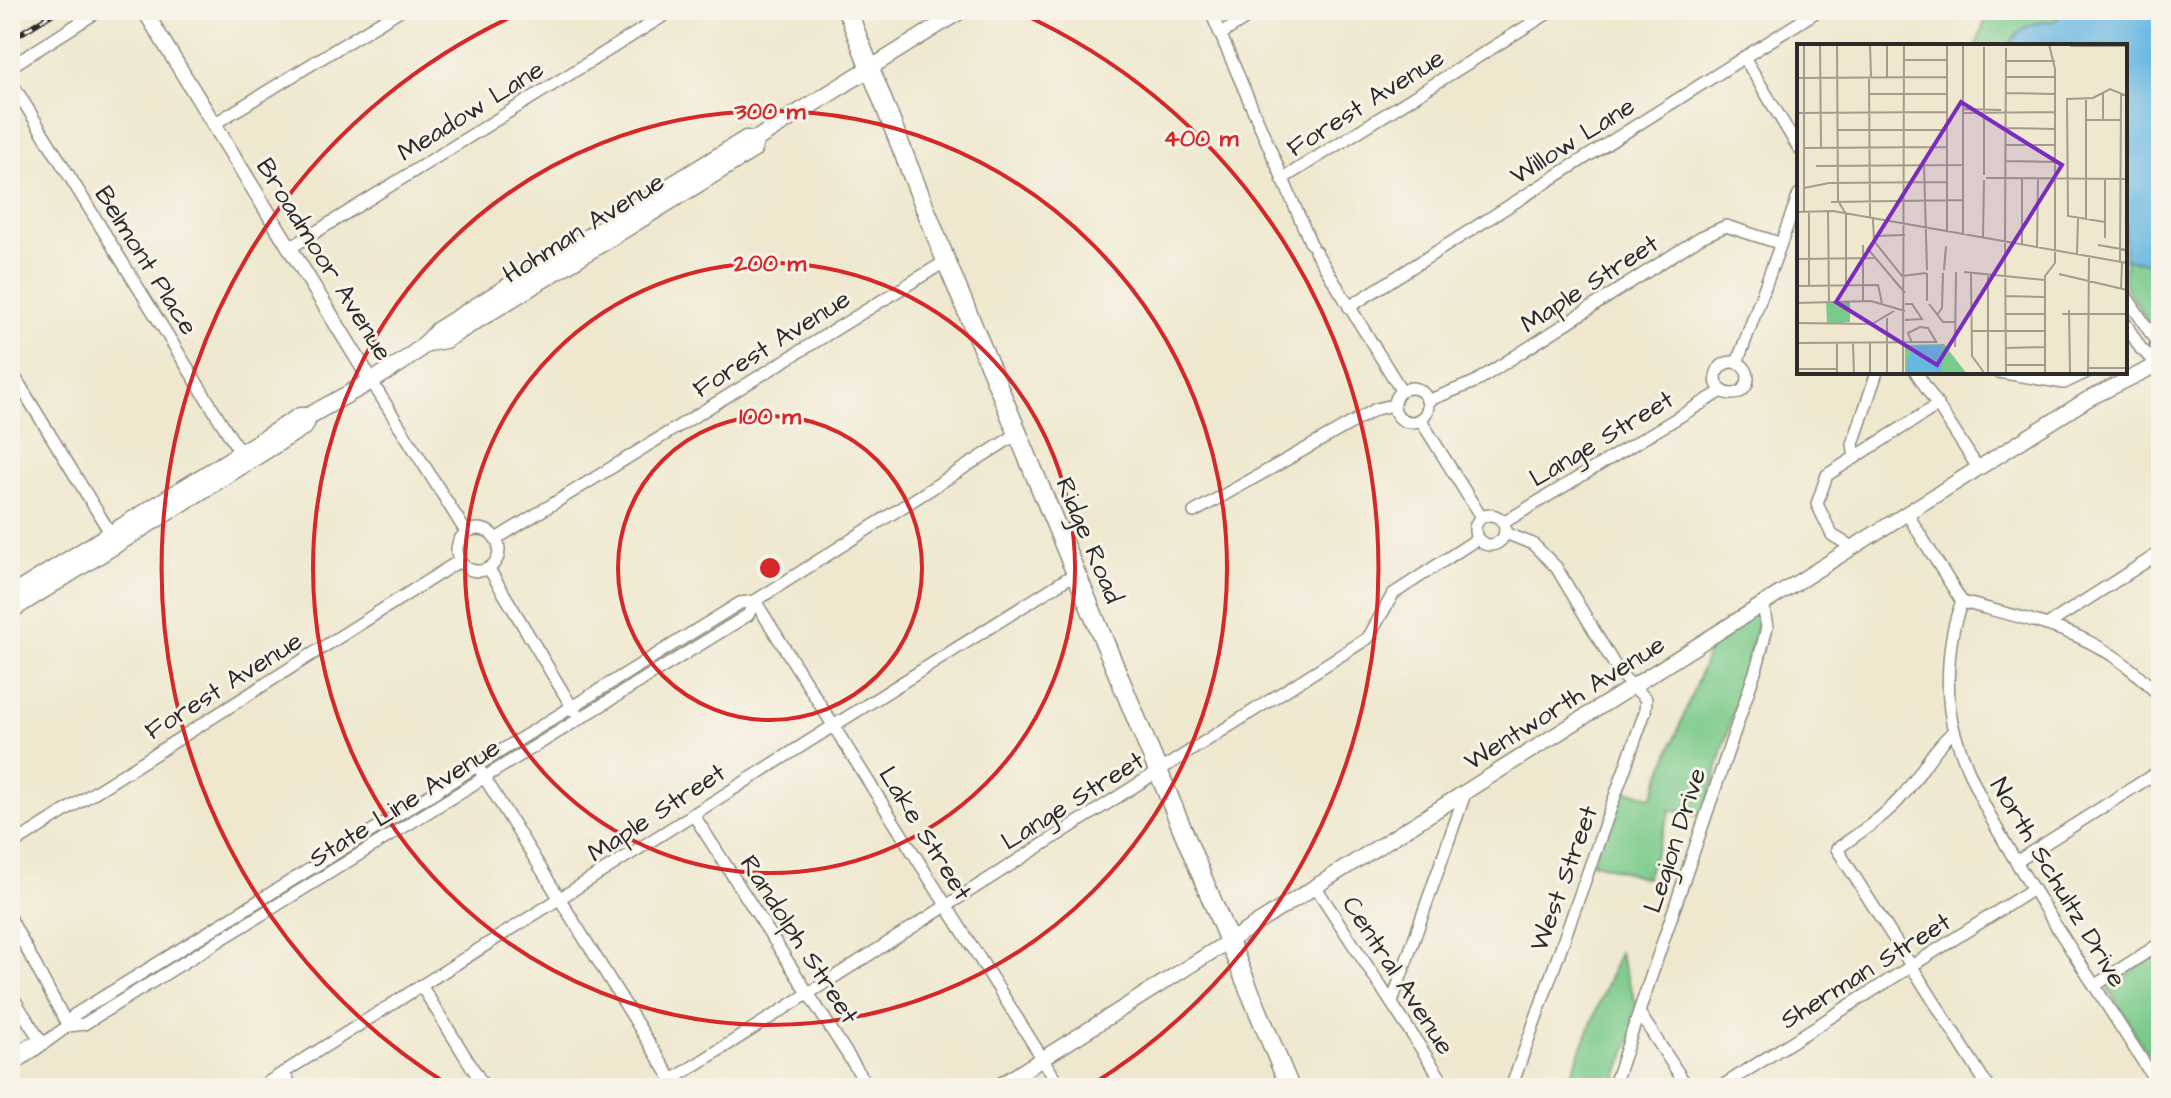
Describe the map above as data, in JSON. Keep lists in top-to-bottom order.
{
  "streets": {
    "main road": ["Hohman Avenue", "Ridge Road"],
    "street": [
      "Forest Avenue",
      "Meadow Lane",
      "Willow Lane",
      "Broadmoor Avenue",
      "Belmont Place",
      "Maple Street",
      "Lange Street",
      "Wentworth Avenue",
      "State Line Avenue",
      "Lake Street",
      "Legion Drive",
      "West Street",
      "North Schultz Drive",
      "Randolph Street",
      "Sherman Street",
      "Central Avenue"
    ]
  },
  "crossings": [
    ["Forest Avenue", "Broadmoor Avenue"],
    ["Forest Avenue", "Ridge Road"],
    ["Meadow Lane", "Broadmoor Avenue"],
    ["Hohman Avenue", "Broadmoor Avenue"],
    ["Hohman Avenue", "Belmont Place"],
    ["Hohman Avenue", "Ridge Road"],
    ["Maple Street", "Ridge Road"],
    ["Maple Street", "Lake Street"],
    ["Maple Street", "Randolph Street"],
    ["Lange Street", "Ridge Road"],
    ["Lange Street", "Lake Street"],
    ["Lange Street", "Randolph Street"],
    ["Ridge Road", "Wentworth Avenue"],
    ["Ridge Road", "State Line Avenue"],
    ["Wentworth Avenue", "Lake Street"],
    ["Wentworth Avenue", "Legion Drive"],
    ["Wentworth Avenue", "West Street"],
    ["Wentworth Avenue", "Central Avenue"],
    ["State Line Avenue", "Lake Street"],
    ["North Schultz Drive", "Sherman Street"]
  ],
  "rings": [
    "300 m",
    "400 m",
    "200 m",
    "100 m"
  ]
}
